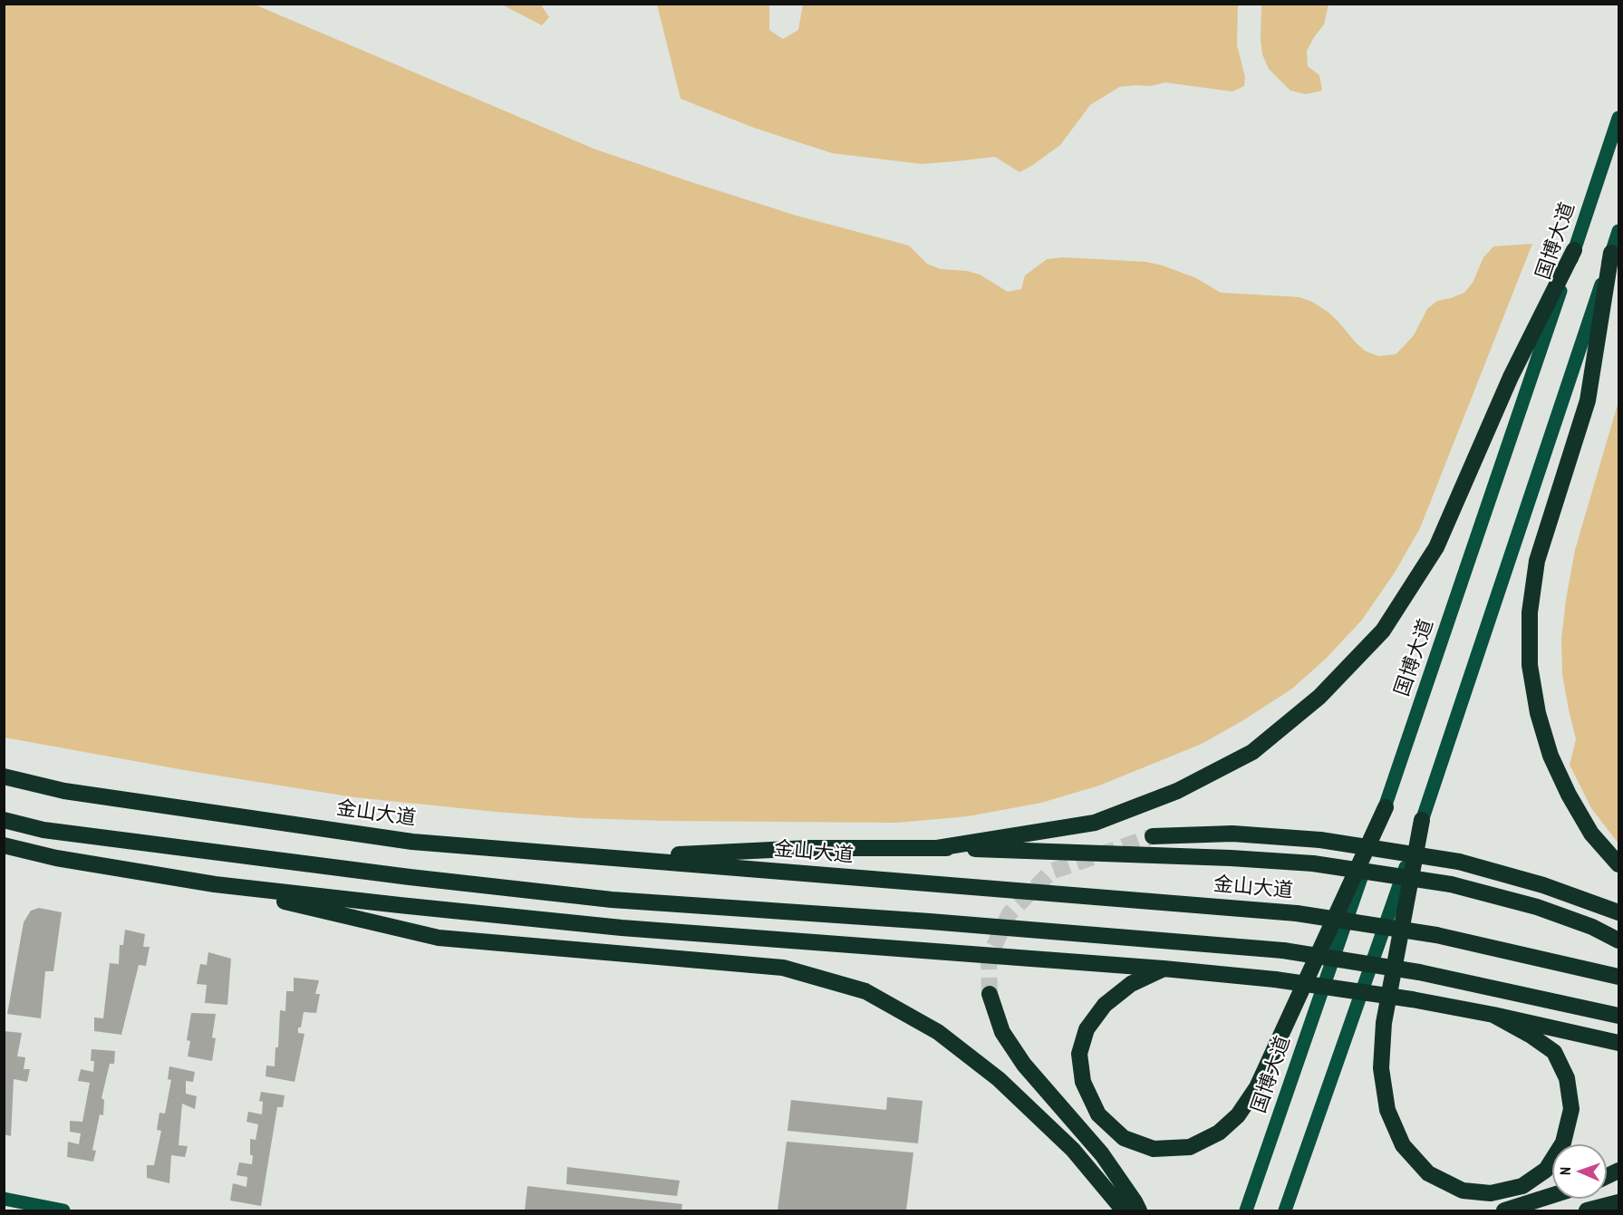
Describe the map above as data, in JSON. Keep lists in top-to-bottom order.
{
  "streets": {
    "highway": ["金山大道"],
    "main road": ["国博大道"]
  },
  "north": "left"
}
